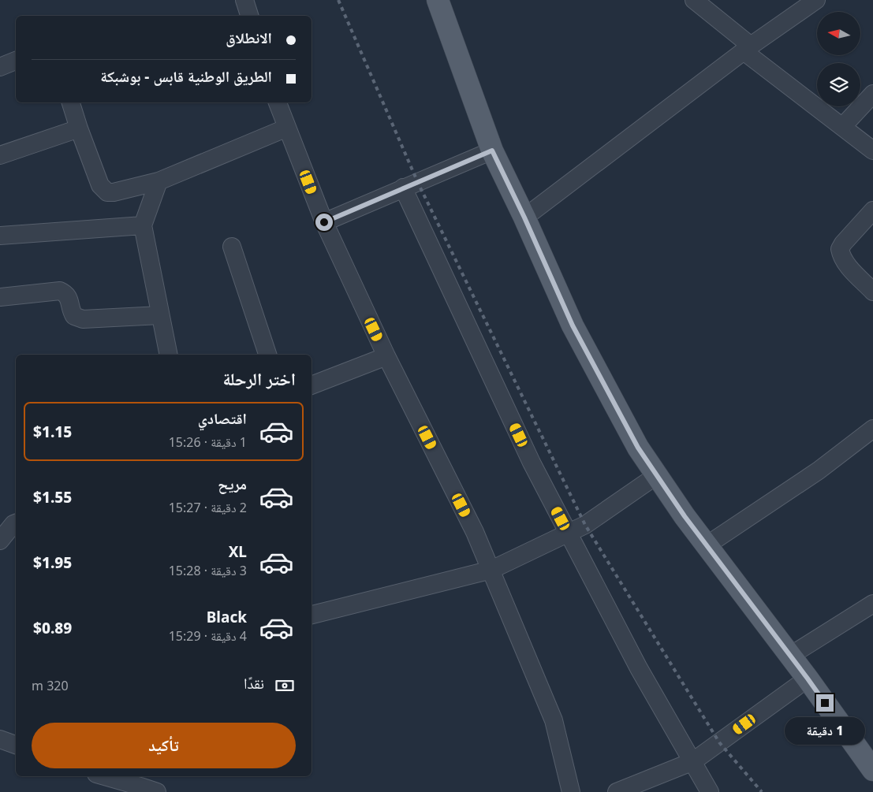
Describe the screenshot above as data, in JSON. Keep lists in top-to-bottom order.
{
  "north": "left",
  "page": {
    "banner": ["الانطلاق", "الطريق الوطنية قابس - بوشبكة"],
    "heading": "اختر الرحلة",
    "list": [
      {
        "name": "اقتصادي",
        "note": "1 دقيقة · 15:26",
        "value": "$1.15"
      },
      {
        "name": "مريح",
        "note": "2 دقيقة · 15:27",
        "value": "$1.55"
      },
      {
        "name": "XL",
        "note": "3 دقيقة · 15:28",
        "value": "$1.95"
      },
      {
        "name": "Black",
        "note": "4 دقيقة · 15:29",
        "value": "$0.89"
      }
    ],
    "pay": ["نقدًا", "320 m"],
    "buttons": "تأكيد",
    "bubble": "1 دقيقة"
  }
}
